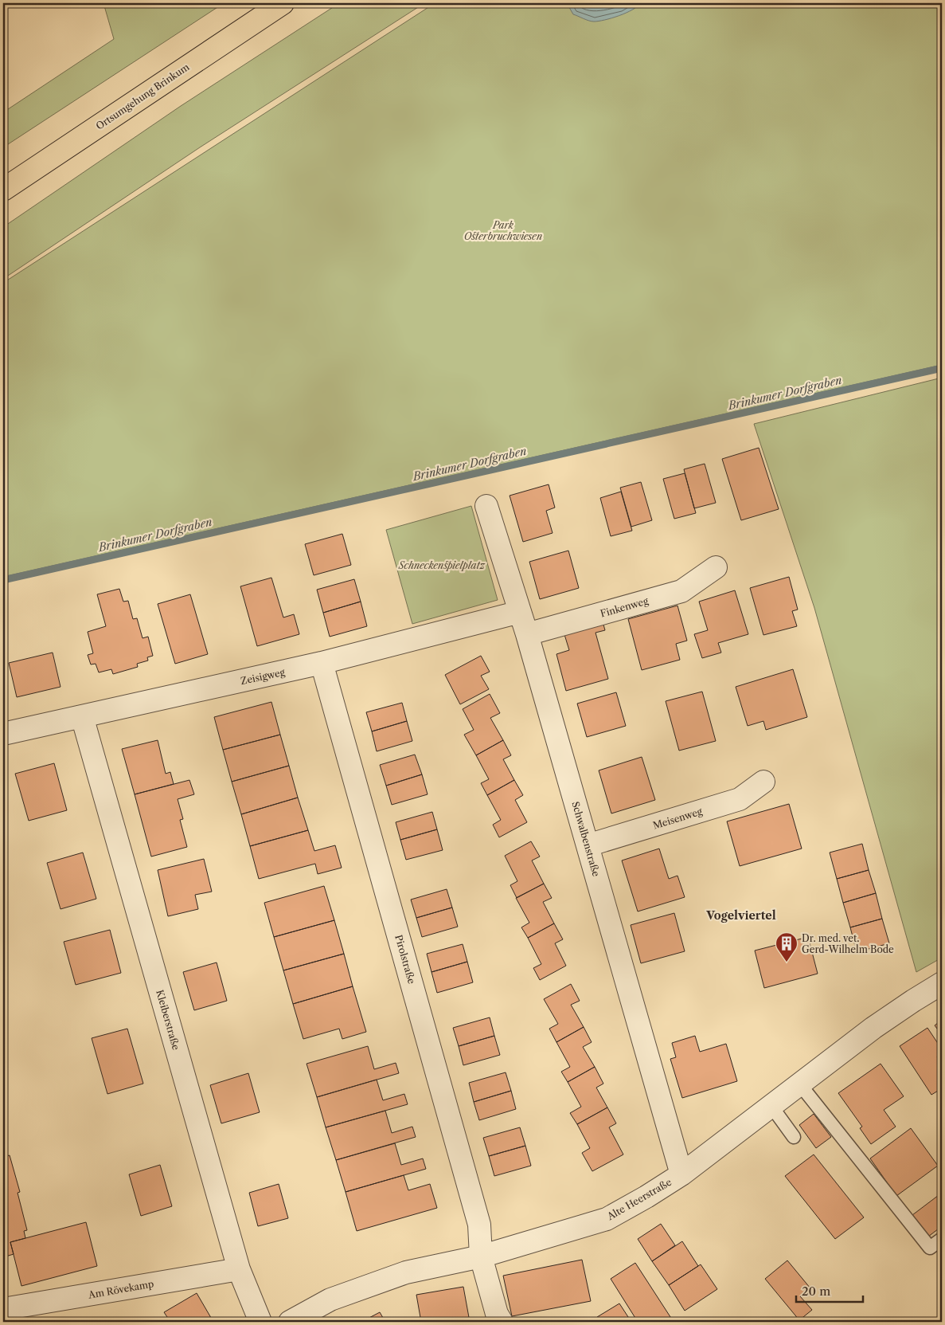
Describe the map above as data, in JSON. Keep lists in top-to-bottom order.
{
  "streets": {
    "highway": ["Ortsumgehung Brinkum"],
    "street": [
      "Finkenweg",
      "Zeisigweg",
      "Meisenweg",
      "Schwalbenstraße",
      "Pirolstraße",
      "Kleiberstraße",
      "Alte Heerstraße",
      "Am Rövekamp"
    ]
  },
  "crossings": [
    ["Finkenweg", "Schwalbenstraße"],
    ["Zeisigweg", "Schwalbenstraße"],
    ["Zeisigweg", "Pirolstraße"],
    ["Zeisigweg", "Kleiberstraße"],
    ["Meisenweg", "Schwalbenstraße"],
    ["Schwalbenstraße", "Alte Heerstraße"],
    ["Pirolstraße", "Alte Heerstraße"],
    ["Kleiberstraße", "Am Rövekamp"]
  ],
  "districts": ["Vogelviertel"],
  "water": ["Brinkumer Dorfgraben"],
  "parks": ["Park Osterbruchwiesen", "Schneckenspielplatz"],
  "places": {
    "building": ["Dr. med. vet. Gerd-Wilhelm Bode"]
  },
  "scale_bar": "20 m"
}
